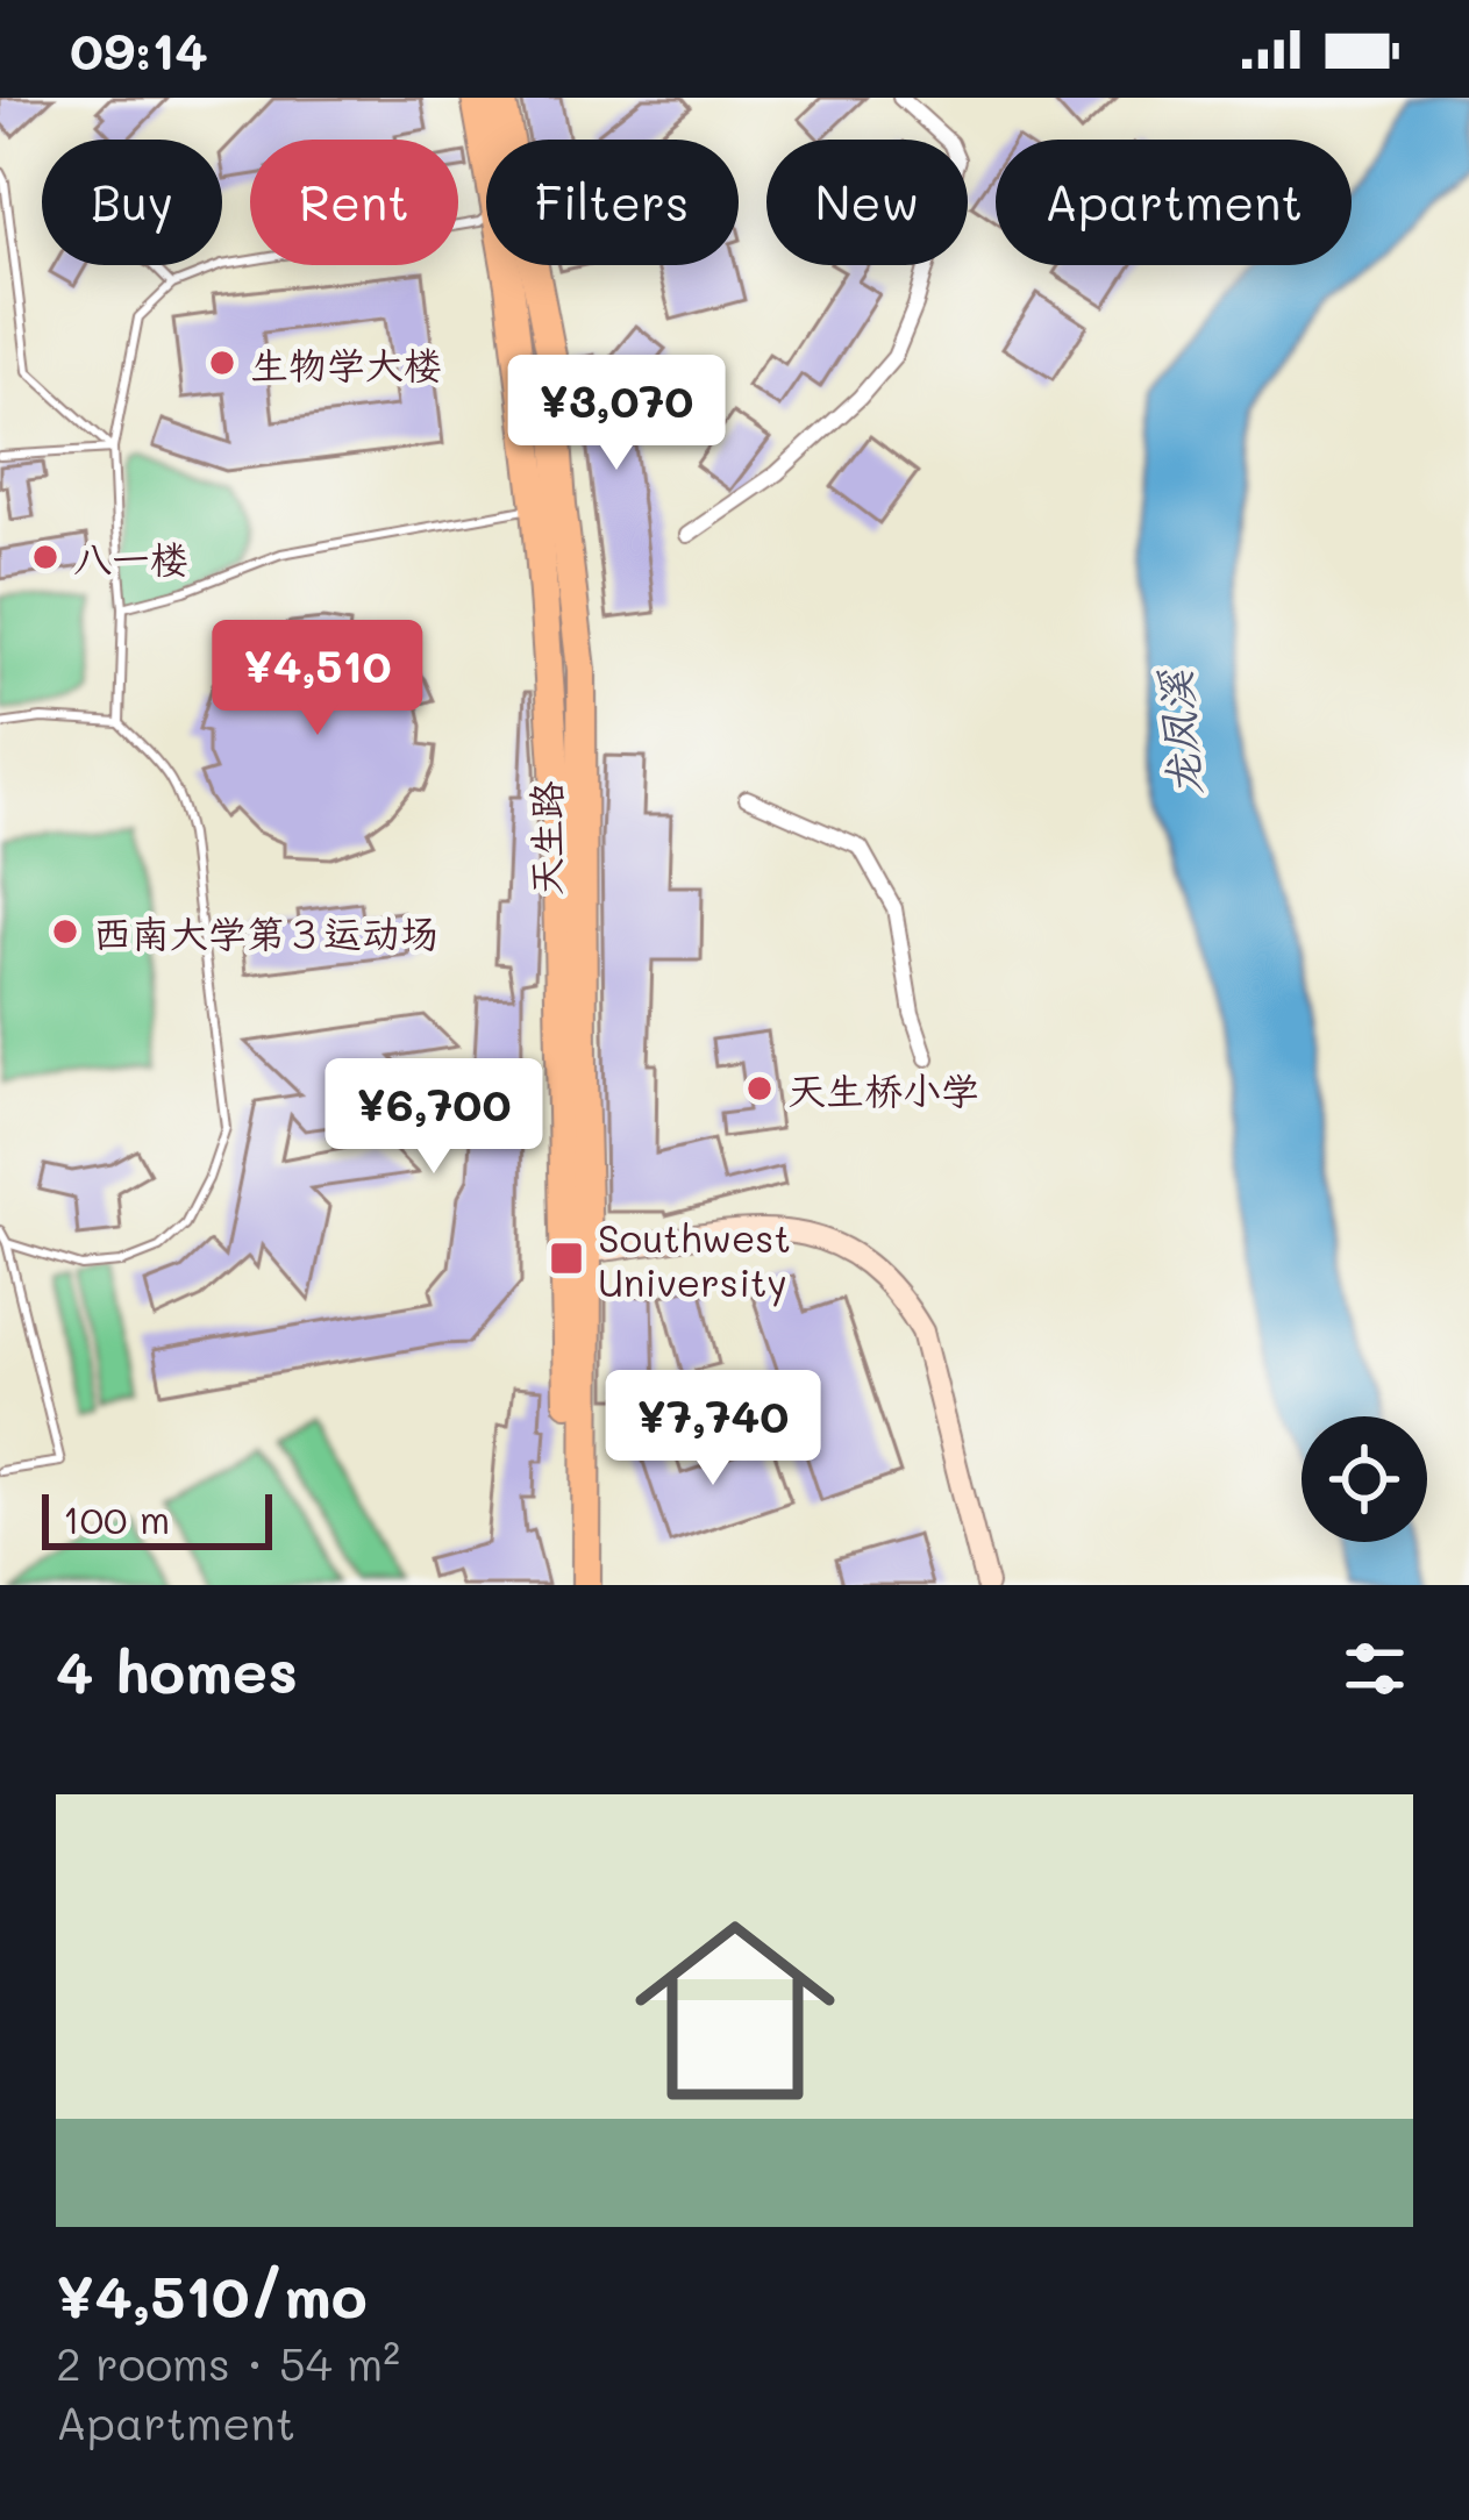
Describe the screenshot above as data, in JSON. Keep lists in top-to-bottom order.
{
  "streets": {
    "highway": ["天生路"]
  },
  "water": ["龙凤溪"],
  "places": {
    "other": [
      "生物学大楼",
      "八一楼",
      "西南大学第３运动场",
      "天生桥小学"
    ],
    "transit": ["Southwest University"]
  },
  "scale_bar": "100 m",
  "page": {
    "status": "09:14",
    "chip": [
      "Buy",
      "Rent",
      "Filters",
      "New",
      "Apartment"
    ],
    "price": [
      "¥3,070",
      "¥4,510",
      "¥6,700",
      "¥7,740"
    ],
    "scale": "100 m",
    "heading": "4 homes",
    "list": [
      {
        "name": "¥4,510/mo",
        "note": "2 rooms · 54 m² · Apartment"
      }
    ]
  }
}
